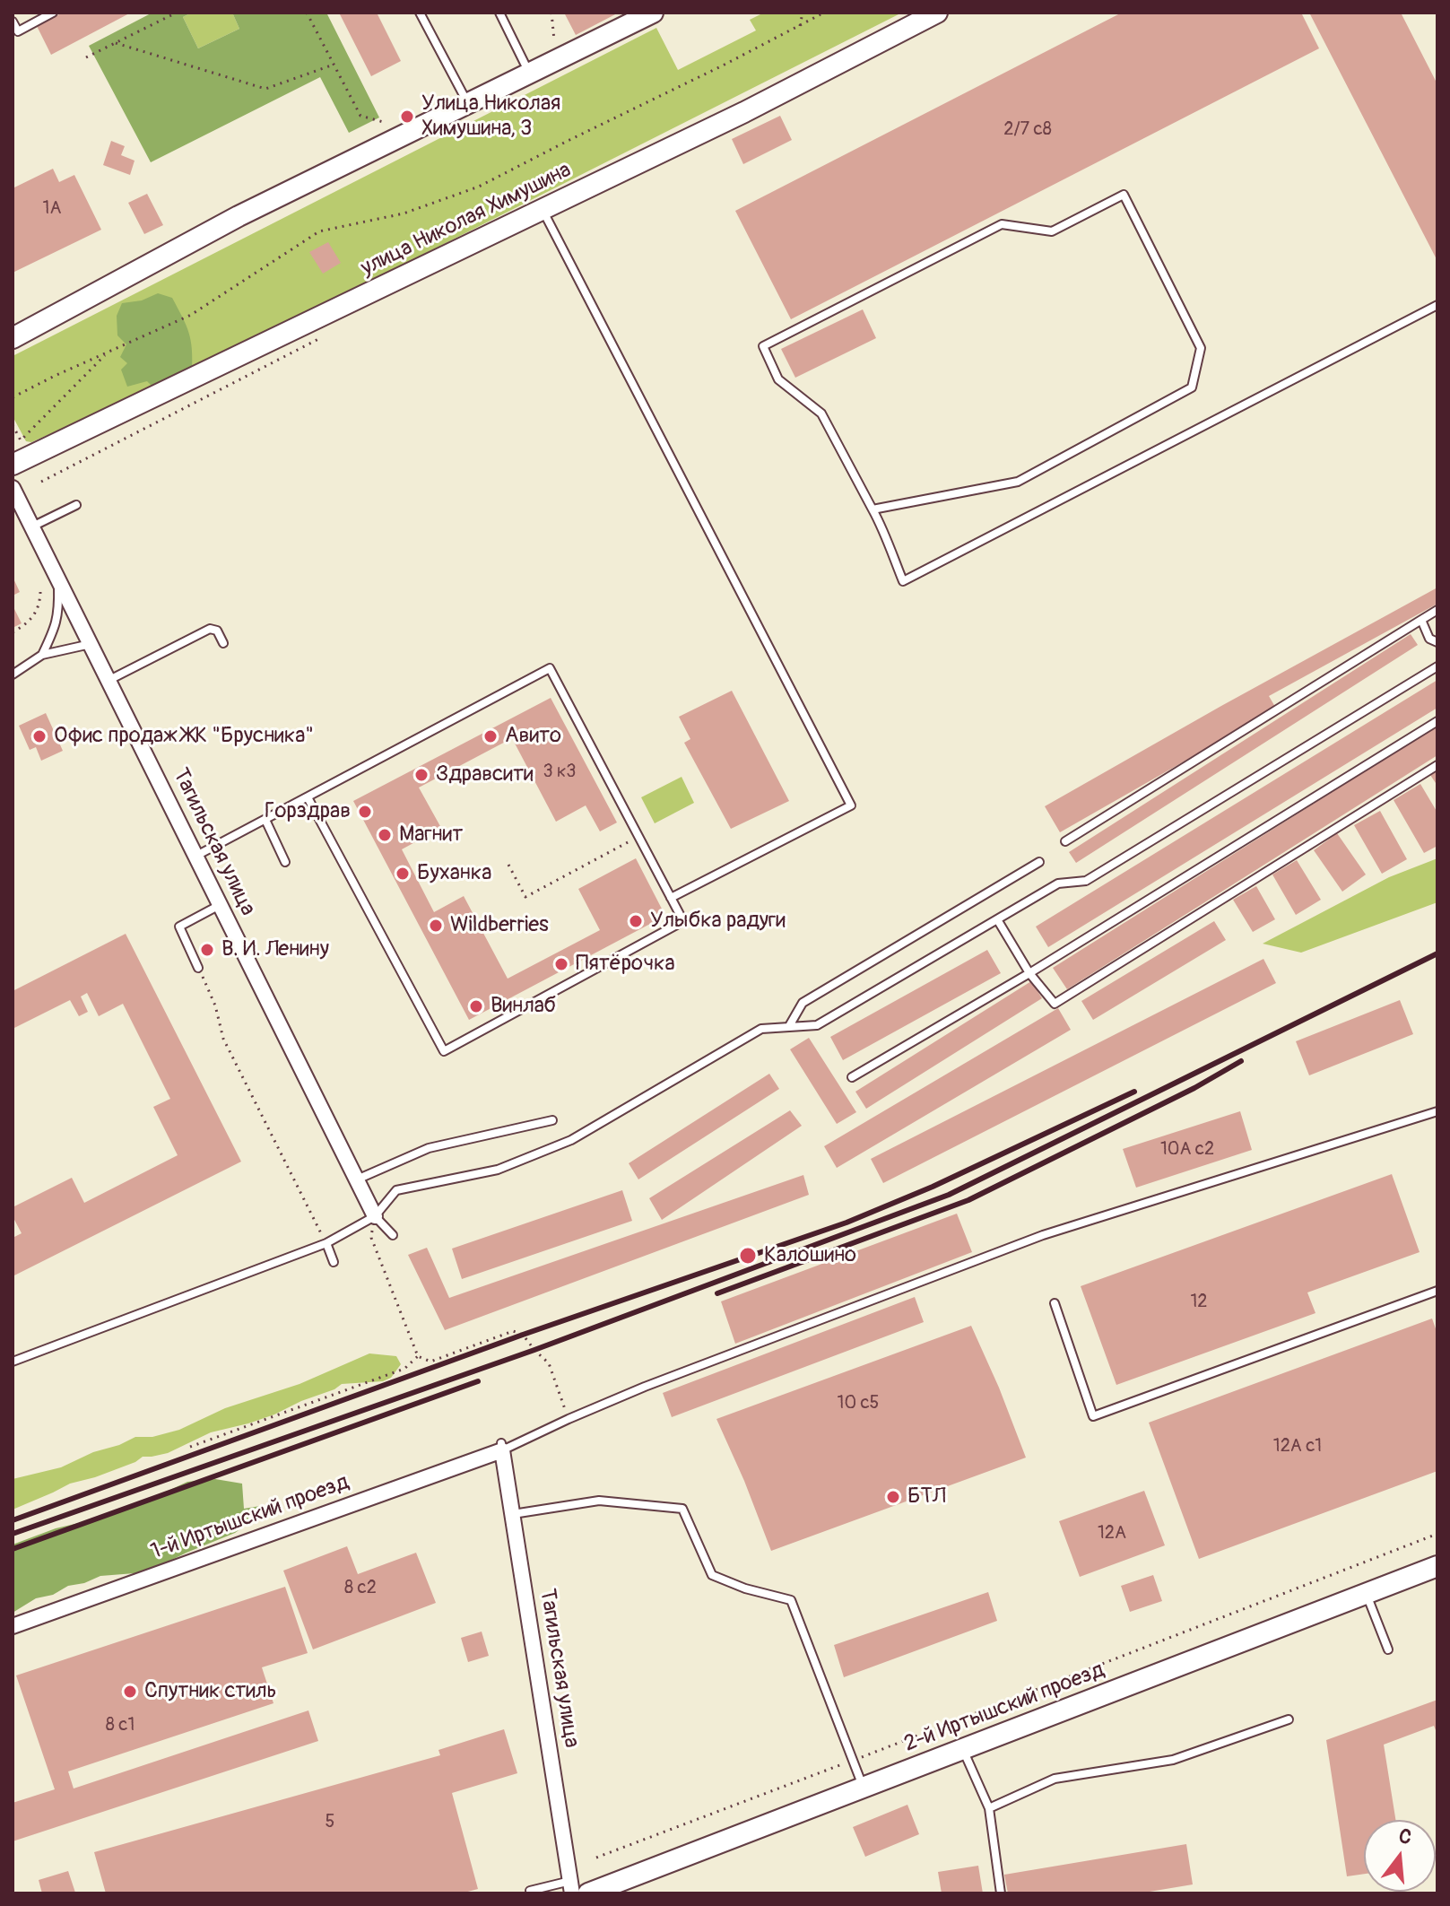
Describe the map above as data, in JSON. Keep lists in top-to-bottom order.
{
  "streets": {
    "main road": ["улица Николая Химушина", "2-й Иртышский проезд"],
    "street": ["Тагильская улица", "1-й Иртышский проезд"]
  },
  "crossings": [
    ["Тагильская улица", "1-й Иртышский проезд"]
  ],
  "places": [
    "Улица Николая Химушина, 3",
    "Офис продаж ЖК \"Брусника\"",
    "Авито",
    "Здравсити",
    "Горздрав",
    "Магнит",
    "Буханка",
    "Улыбка радуги",
    "Wildberries",
    "В. И. Ленину",
    "Пятёрочка",
    "Винлаб",
    "Калошино",
    "БТЛ",
    "Спутник стиль"
  ],
  "house_numbers": [
    "2/7 с8",
    "1А",
    "3 к3",
    "10А с2",
    "12",
    "10 с5",
    "12А с1",
    "12А",
    "8 с2",
    "8 с1",
    "5"
  ],
  "north": "top"
}
